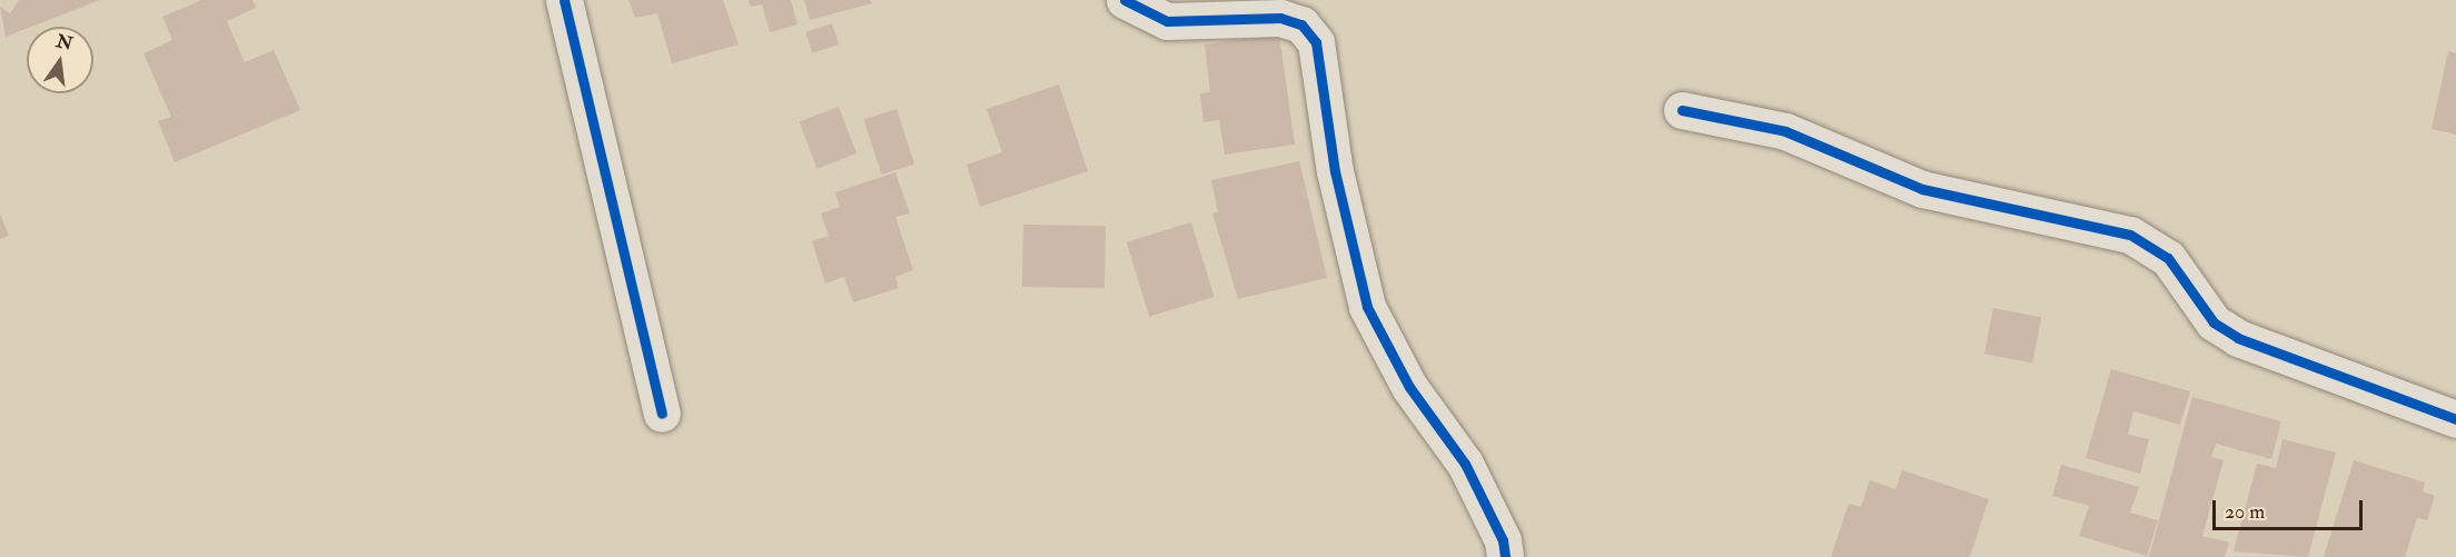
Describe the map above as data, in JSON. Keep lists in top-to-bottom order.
{
  "scale_bar": "20 m",
  "north": "top"
}
